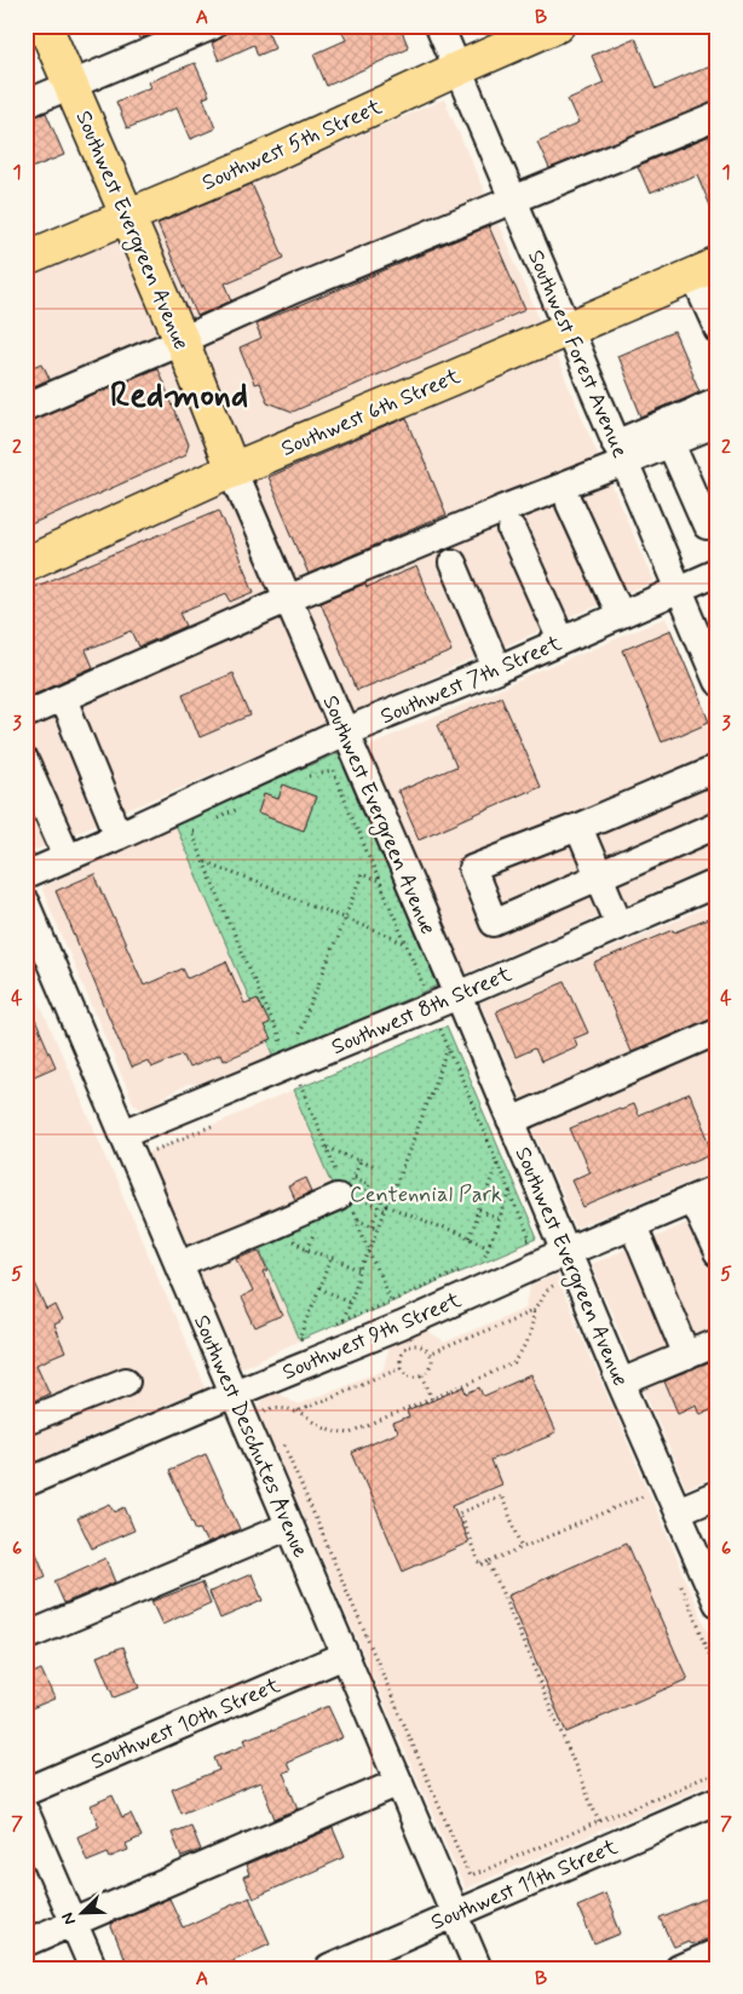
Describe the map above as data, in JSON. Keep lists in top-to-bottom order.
{
  "streets": {
    "main road": ["Southwest 5th Street", "Southwest Evergreen Avenue", "Southwest 6th Street"],
    "street": [
      "Southwest Forest Avenue",
      "Southwest 7th Street",
      "Southwest 8th Street",
      "Southwest 9th Street",
      "Southwest Deschutes Avenue",
      "Southwest 10th Street",
      "Southwest 11th Street"
    ]
  },
  "crossings": [
    ["Southwest 5th Street", "Southwest Evergreen Avenue"],
    ["Southwest 5th Street", "Southwest Forest Avenue"],
    ["Southwest Evergreen Avenue", "Southwest 6th Street"],
    ["Southwest Evergreen Avenue", "Southwest 7th Street"],
    ["Southwest Evergreen Avenue", "Southwest 8th Street"],
    ["Southwest Evergreen Avenue", "Southwest 9th Street"],
    ["Southwest Forest Avenue", "Southwest 6th Street"],
    ["Southwest Forest Avenue", "Southwest 7th Street"],
    ["Southwest 8th Street", "Southwest Deschutes Avenue"],
    ["Southwest 9th Street", "Southwest Deschutes Avenue"],
    ["Southwest Deschutes Avenue", "Southwest 10th Street"],
    ["Southwest Deschutes Avenue", "Southwest 11th Street"]
  ],
  "districts": ["Redmond"],
  "parks": ["Centennial Park"],
  "north": "bottom left",
  "grid": {
    "columns": ["A", "B"],
    "rows": [
      "1",
      "2",
      "3",
      "4",
      "5",
      "6",
      "7"
    ]
  }
}
